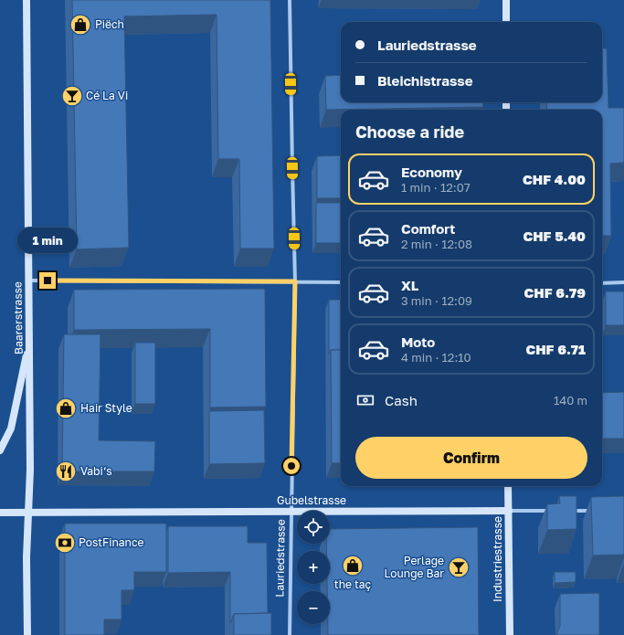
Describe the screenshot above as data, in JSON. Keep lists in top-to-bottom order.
{
  "streets": {
    "street": [
      "Baarerstrasse",
      "Gubelstrasse",
      "Lauriedstrasse",
      "Industriestrasse"
    ]
  },
  "crossings": [
    ["Baarerstrasse", "Gubelstrasse"],
    ["Gubelstrasse", "Lauriedstrasse"],
    ["Gubelstrasse", "Industriestrasse"]
  ],
  "places": {
    "shop": ["Piëch", "Hair Style", "the taç"],
    "bar": ["Cé La Vi", "Perlage Lounge Bar"],
    "restaurant": ["Vabi‘s"],
    "bank": ["PostFinance"]
  },
  "page": {
    "banner": ["Lauriedstrasse", "Bleichistrasse"],
    "heading": "Choose a ride",
    "list": [
      {
        "name": "Economy",
        "note": "1 min · 12:07",
        "value": "CHF 4.00"
      },
      {
        "name": "Comfort",
        "note": "2 min · 12:08",
        "value": "CHF 5.40"
      },
      {
        "name": "XL",
        "note": "3 min · 12:09",
        "value": "CHF 6.79"
      },
      {
        "name": "Moto",
        "note": "4 min · 12:10",
        "value": "CHF 6.71"
      }
    ],
    "bubble": "1 min",
    "pay": ["Cash", "140 m"],
    "buttons": "Confirm",
    "map_buttons": ["+", "−"]
  }
}
